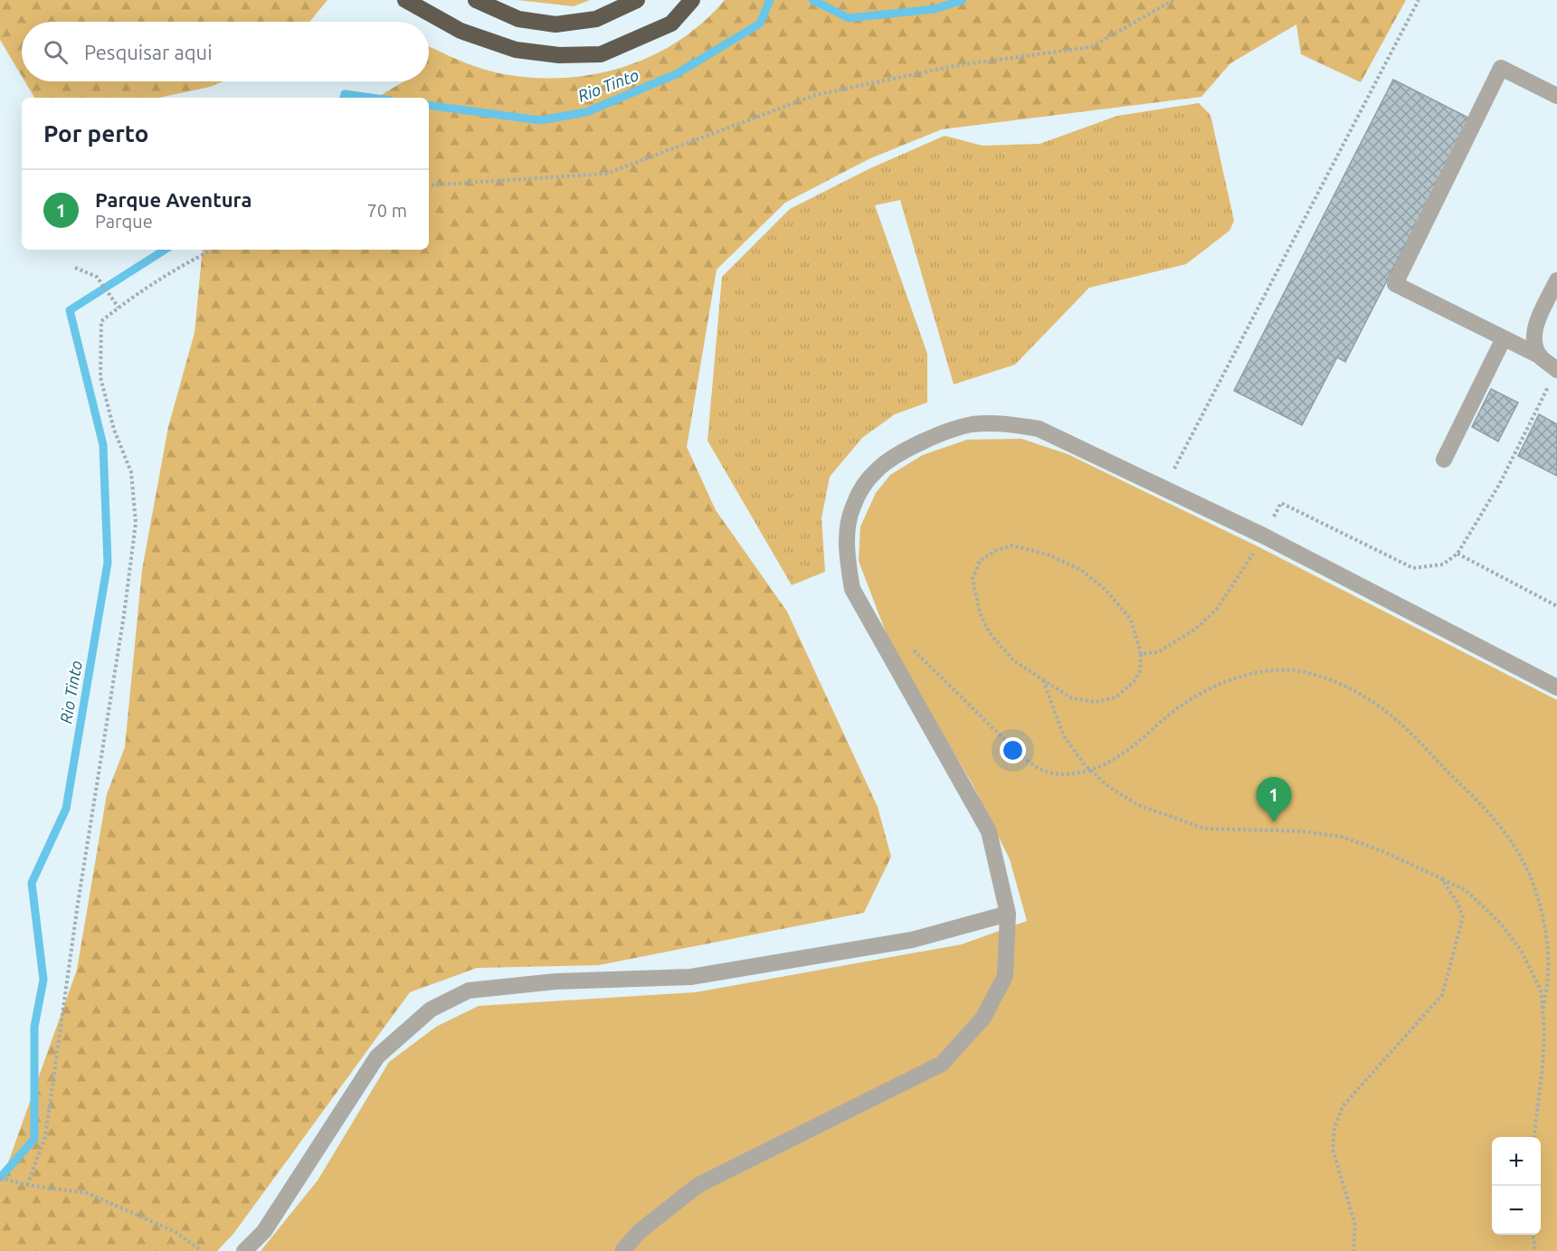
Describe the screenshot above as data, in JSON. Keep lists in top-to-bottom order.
{
  "water": ["Rio Tinto"],
  "page": {
    "search": "Pesquisar aqui",
    "heading": "Por perto",
    "list": [
      {
        "mark": "1",
        "name": "Parque Aventura",
        "note": "Parque",
        "value": "70 m"
      }
    ],
    "pins": "1",
    "map_buttons": ["+", "−"]
  }
}
